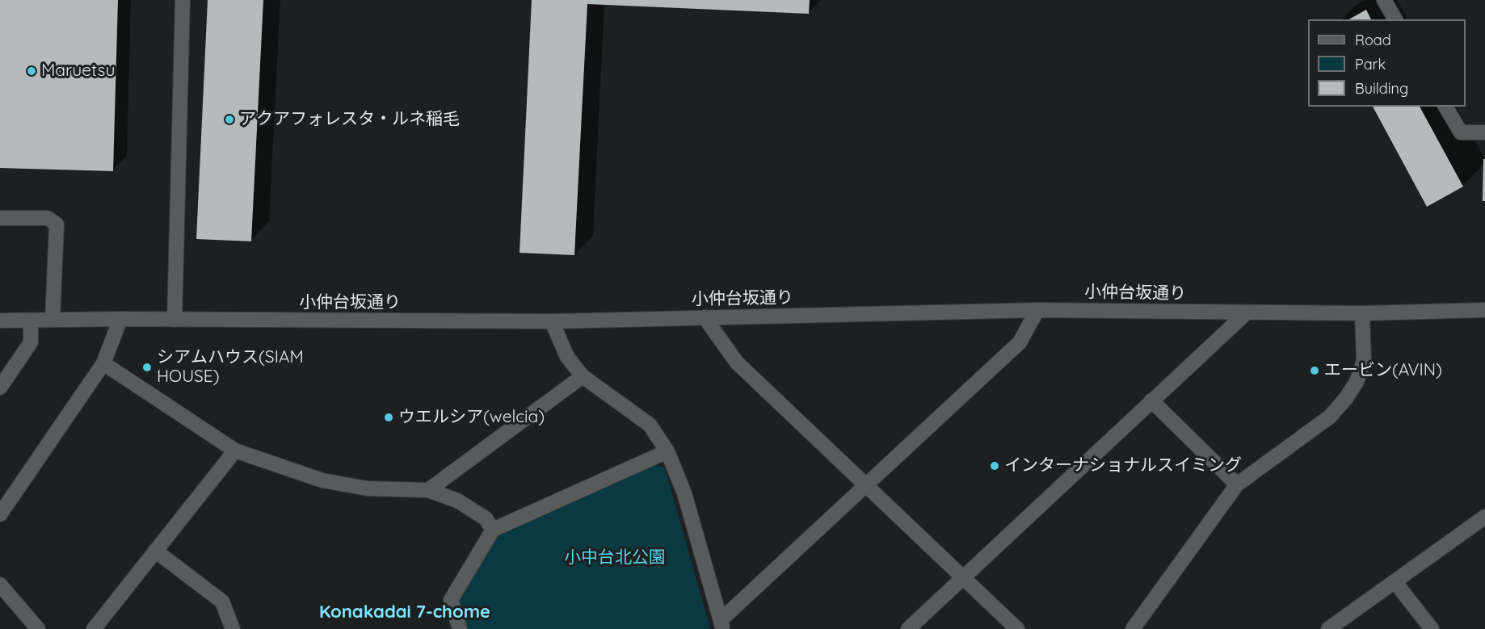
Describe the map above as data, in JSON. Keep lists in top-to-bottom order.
{
  "streets": {
    "street": ["小仲台坂通り"]
  },
  "districts": ["Konakadai 7-chome"],
  "parks": ["小中台北公園"],
  "places": [
    "Maruetsu",
    "アクアフォレスタ・ルネ稲毛",
    "シアムハウス(SIAM HOUSE)",
    "エービン(AVIN)",
    "ウエルシア(welcia)",
    "インターナショナルスイミング"
  ],
  "legend": ["Road", "Park", "Building"]
}
